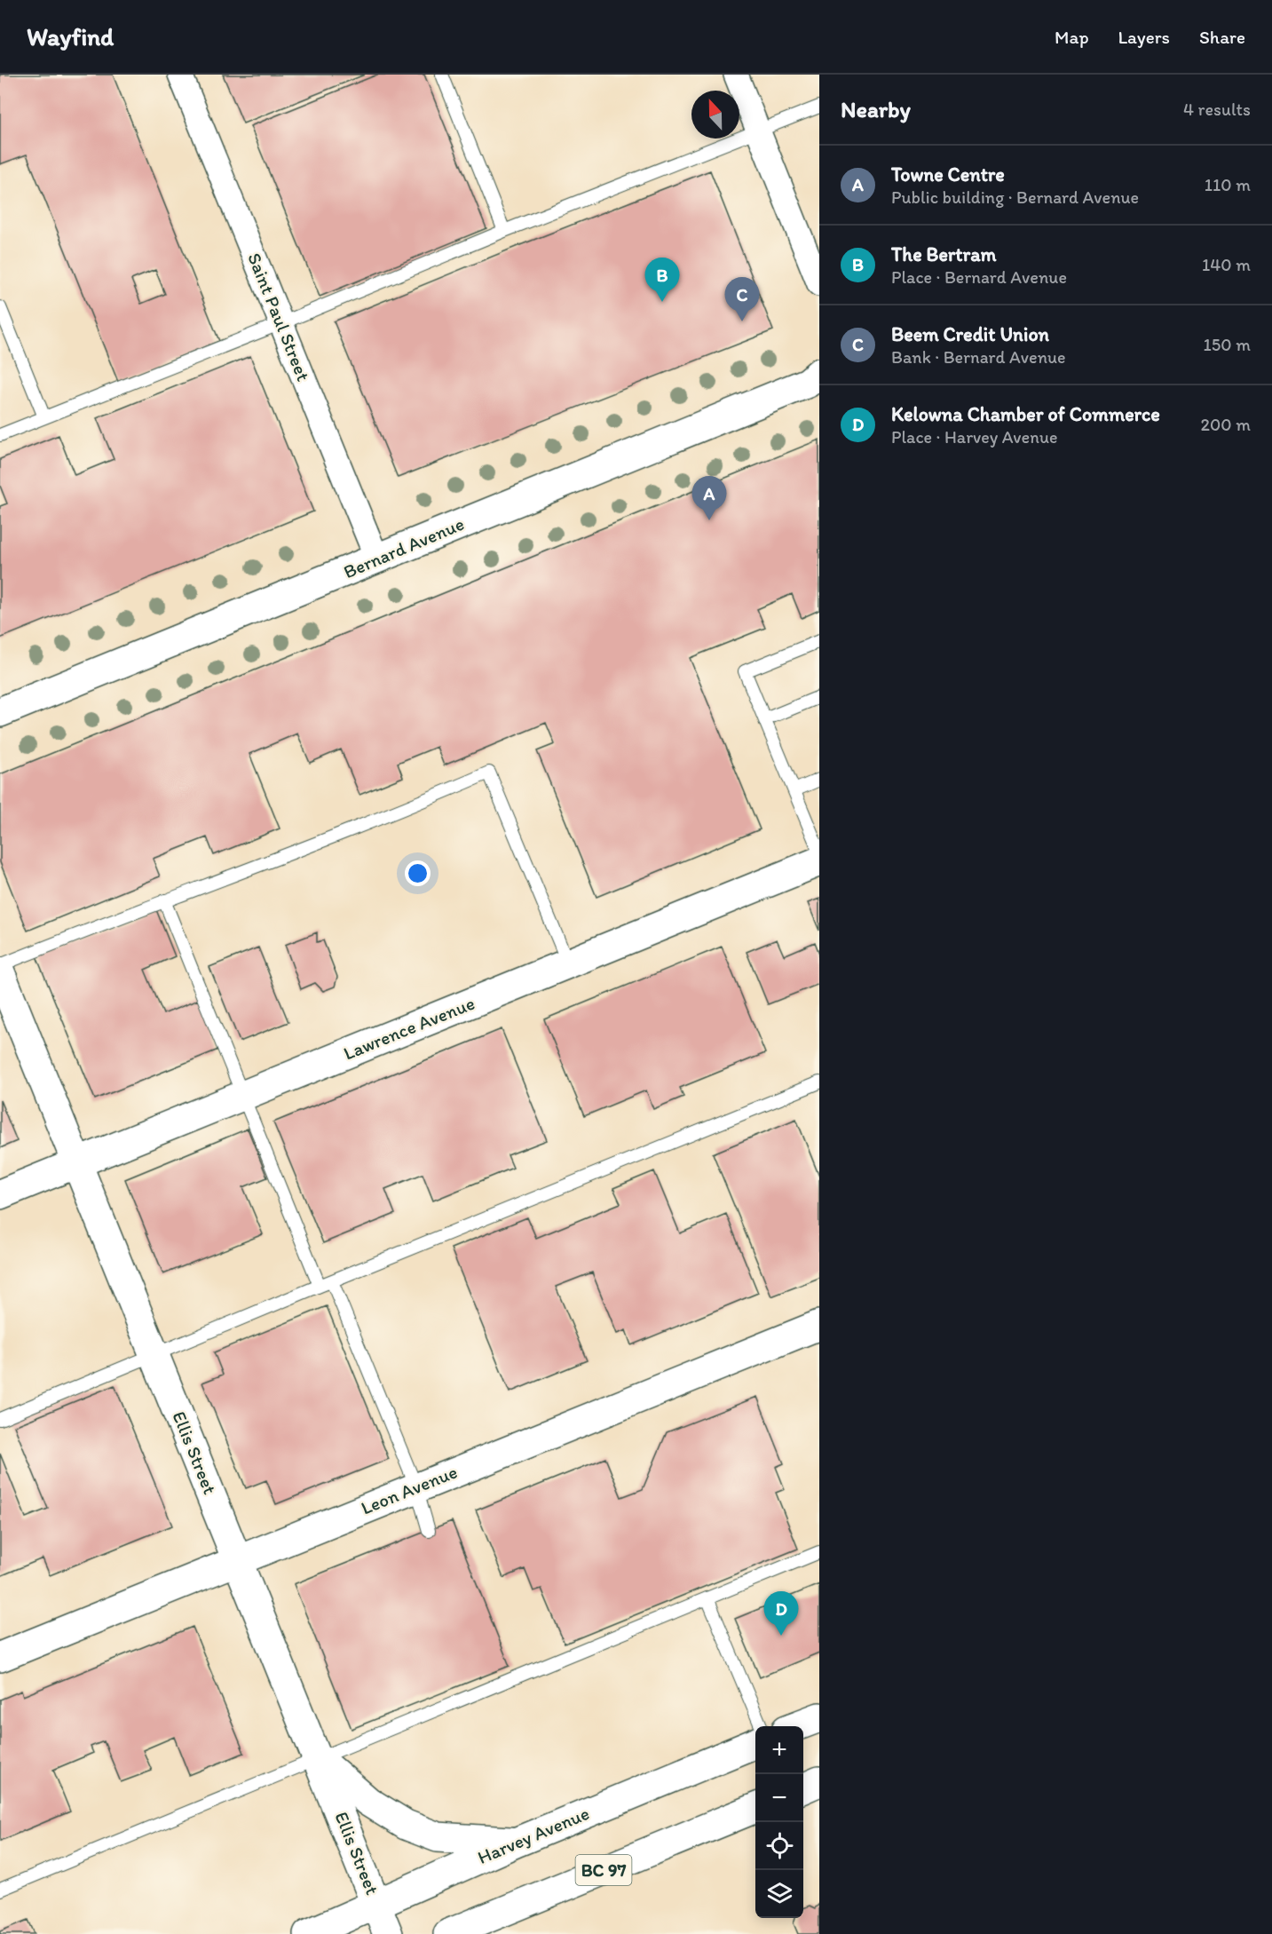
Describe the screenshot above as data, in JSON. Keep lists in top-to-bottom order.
{
  "streets": {
    "main road": [
      "Bernard Avenue",
      "Lawrence Avenue",
      "Ellis Street",
      "Leon Avenue",
      "Harvey Avenue",
      "BC 97"
    ],
    "street": ["Saint Paul Street"]
  },
  "crossings": [
    ["Saint Paul Street", "Bernard Avenue"],
    ["Lawrence Avenue", "Ellis Street"],
    ["Ellis Street", "Leon Avenue"],
    ["Ellis Street", "Harvey Avenue"]
  ],
  "north": "top",
  "page": {
    "header": "Wayfind",
    "nav": ["Map", "Layers", "Share"],
    "heading": ["Nearby", "4 results"],
    "list": [
      {
        "mark": "A",
        "name": "Towne Centre",
        "note": "Public building · Bernard Avenue",
        "value": "110 m"
      },
      {
        "mark": "B",
        "name": "The Bertram",
        "note": "Place · Bernard Avenue",
        "value": "140 m"
      },
      {
        "mark": "C",
        "name": "Beem Credit Union",
        "note": "Bank · Bernard Avenue",
        "value": "150 m"
      },
      {
        "mark": "D",
        "name": "Kelowna Chamber of Commerce",
        "note": "Place · Harvey Avenue",
        "value": "200 m"
      }
    ],
    "pins": [
      "B",
      "C",
      "A",
      "D"
    ],
    "map_buttons": ["+", "−"]
  }
}
